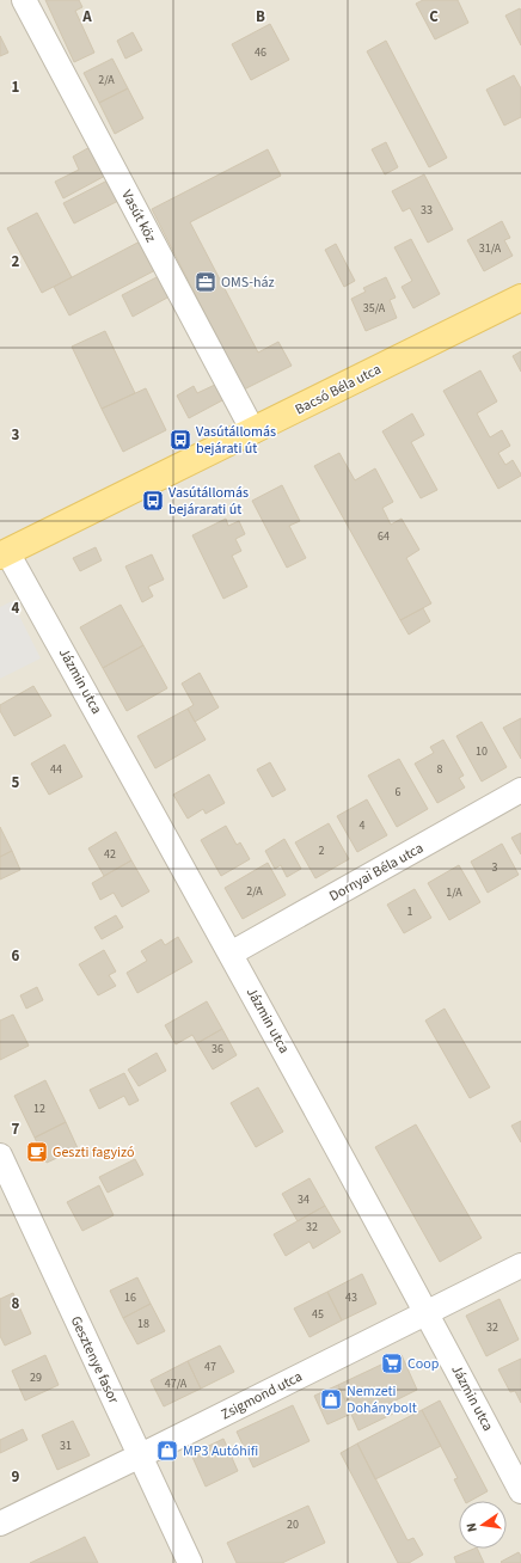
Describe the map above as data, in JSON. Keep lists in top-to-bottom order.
{
  "streets": {
    "main road": ["Bacsó Béla utca"],
    "street": [
      "Vasút köz",
      "Jázmin utca",
      "Dornyai Béla utca",
      "Gesztenye fasor",
      "Zsigmond utca"
    ]
  },
  "crossings": [
    ["Vasút köz", "Bacsó Béla utca"],
    ["Bacsó Béla utca", "Jázmin utca"],
    ["Jázmin utca", "Dornyai Béla utca"],
    ["Jázmin utca", "Zsigmond utca"],
    ["Gesztenye fasor", "Zsigmond utca"]
  ],
  "places": {
    "office": ["OMS-ház"],
    "bus stop": ["Vasútállomás bejárati út", "Vasútállomás bejárarati út"],
    "cafe": ["Geszti fagyizó"],
    "supermarket": ["Coop"],
    "shop": ["Nemzeti Dohánybolt", "MP3 Autóhifi"]
  },
  "house_numbers": [
    "46",
    "2/A",
    "33",
    "31/A",
    "35/A",
    "64",
    "10",
    "44",
    "8",
    "6",
    "4",
    "2",
    "42",
    "3",
    "2/A",
    "1/A",
    "1",
    "36",
    "12",
    "34",
    "32",
    "16",
    "43",
    "45",
    "18",
    "32",
    "47",
    "29",
    "47/A",
    "31",
    "20"
  ],
  "north": "left",
  "grid": {
    "columns": ["A", "B", "C"],
    "rows": [
      "1",
      "2",
      "3",
      "4",
      "5",
      "6",
      "7",
      "8",
      "9"
    ]
  }
}
